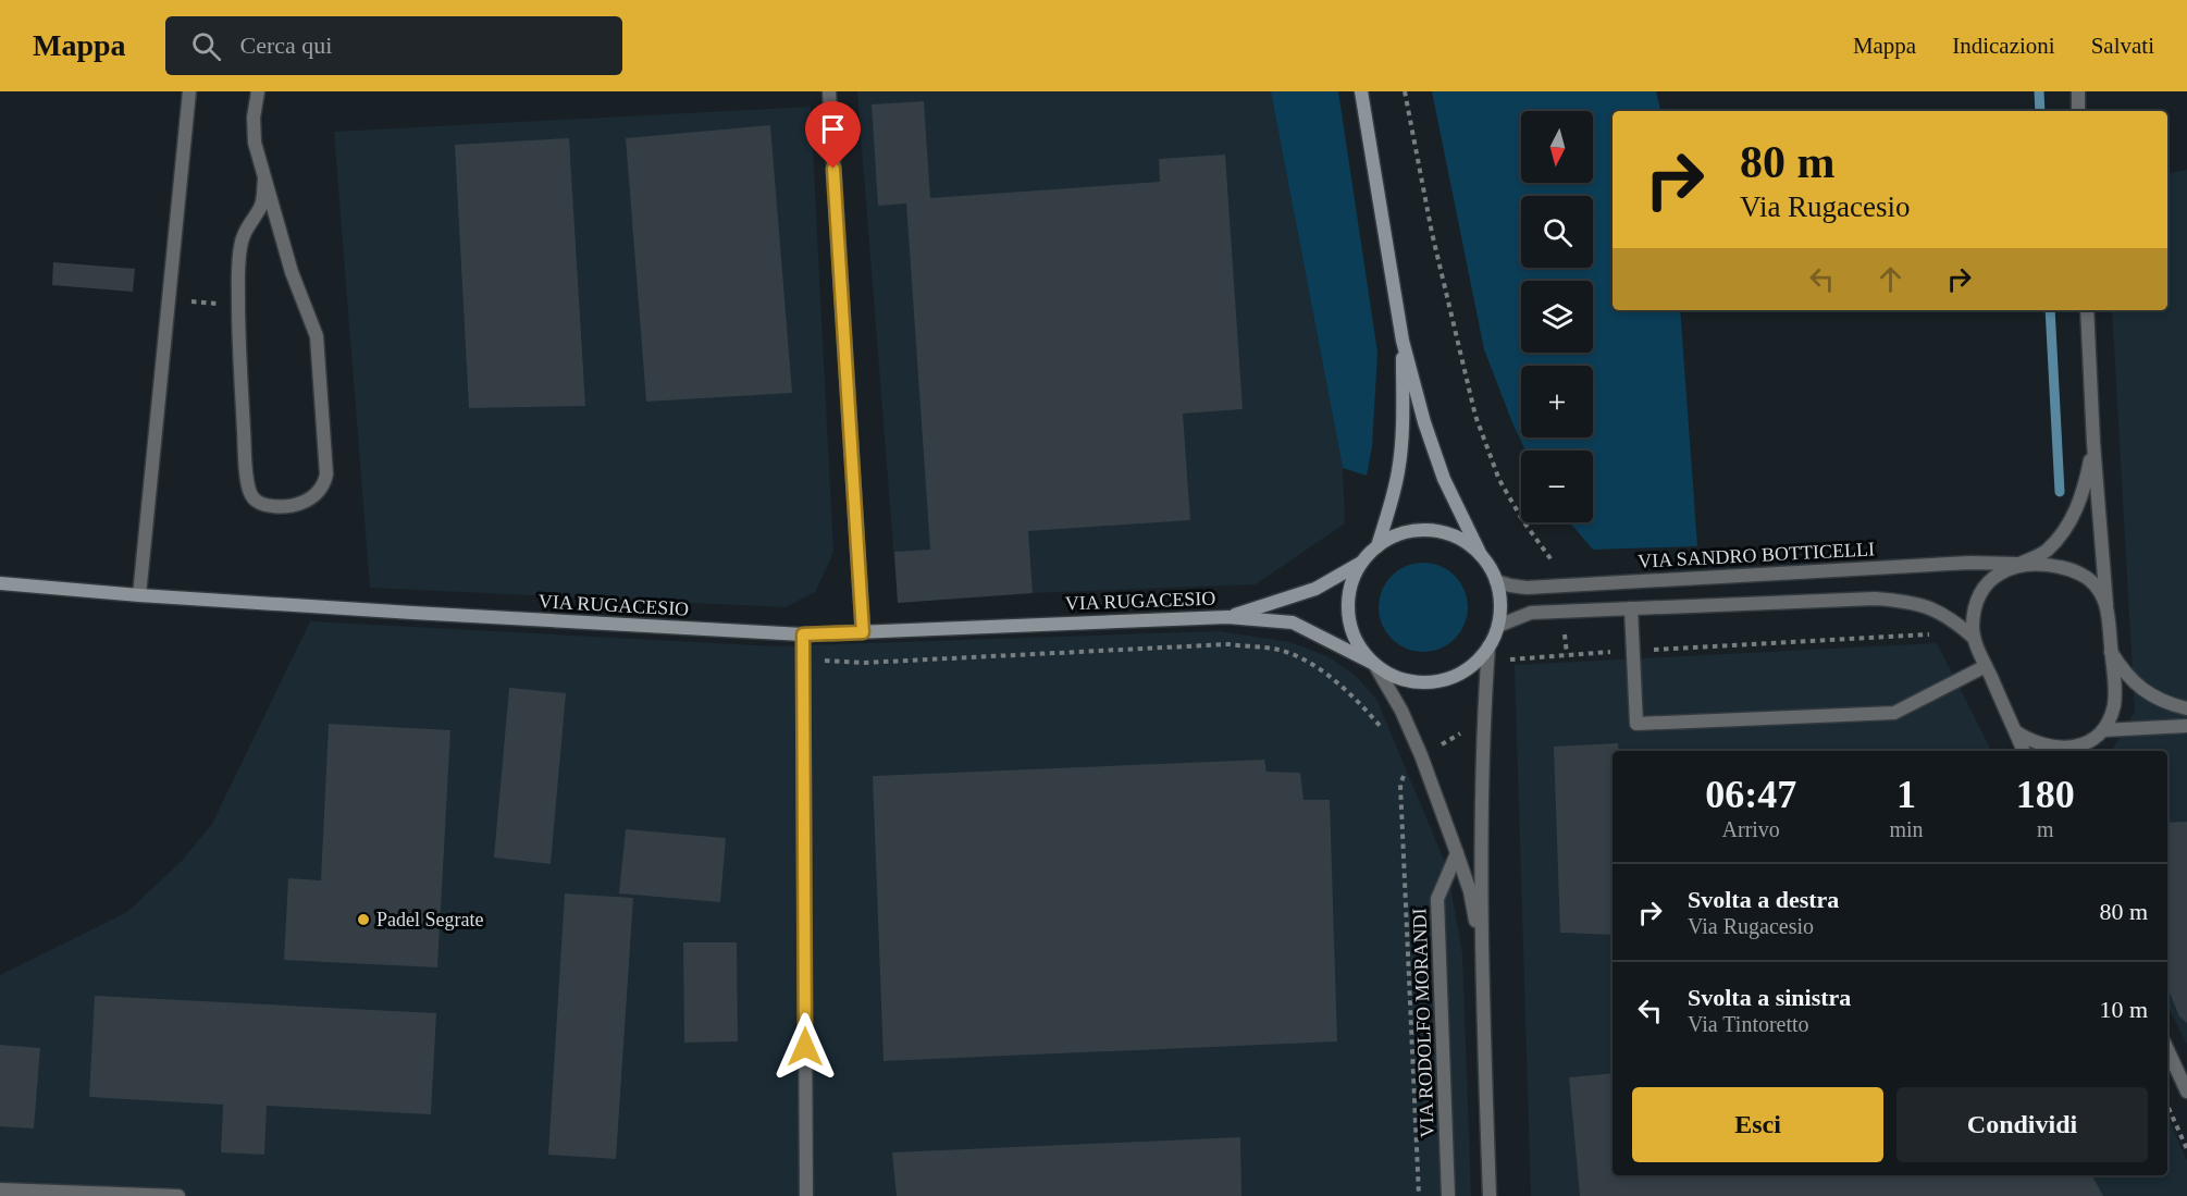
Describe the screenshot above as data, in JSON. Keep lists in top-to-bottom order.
{
  "streets": {
    "main road": ["VIA RUGACESIO"],
    "street": ["VIA SANDRO BOTTICELLI", "VIA RODOLFO MORANDI"]
  },
  "crossings": [
    ["VIA SANDRO BOTTICELLI", "VIA RUGACESIO"]
  ],
  "places": ["Padel Segrate"],
  "north": "bottom",
  "page": {
    "header": "Mappa",
    "search": "Cerca qui",
    "nav": ["Mappa", "Indicazioni", "Salvati"],
    "map_buttons": ["+", "−"],
    "turn": ["80 m", "Via Rugacesio"],
    "eta": [
      "06:47",
      "Arrivo",
      "1",
      "min",
      "180",
      "m"
    ],
    "list": [
      {
        "name": "Svolta a destra",
        "note": "Via Rugacesio",
        "value": "80 m"
      },
      {
        "name": "Svolta a sinistra",
        "note": "Via Tintoretto",
        "value": "10 m"
      }
    ],
    "buttons": ["Esci", "Condividi"]
  }
}
